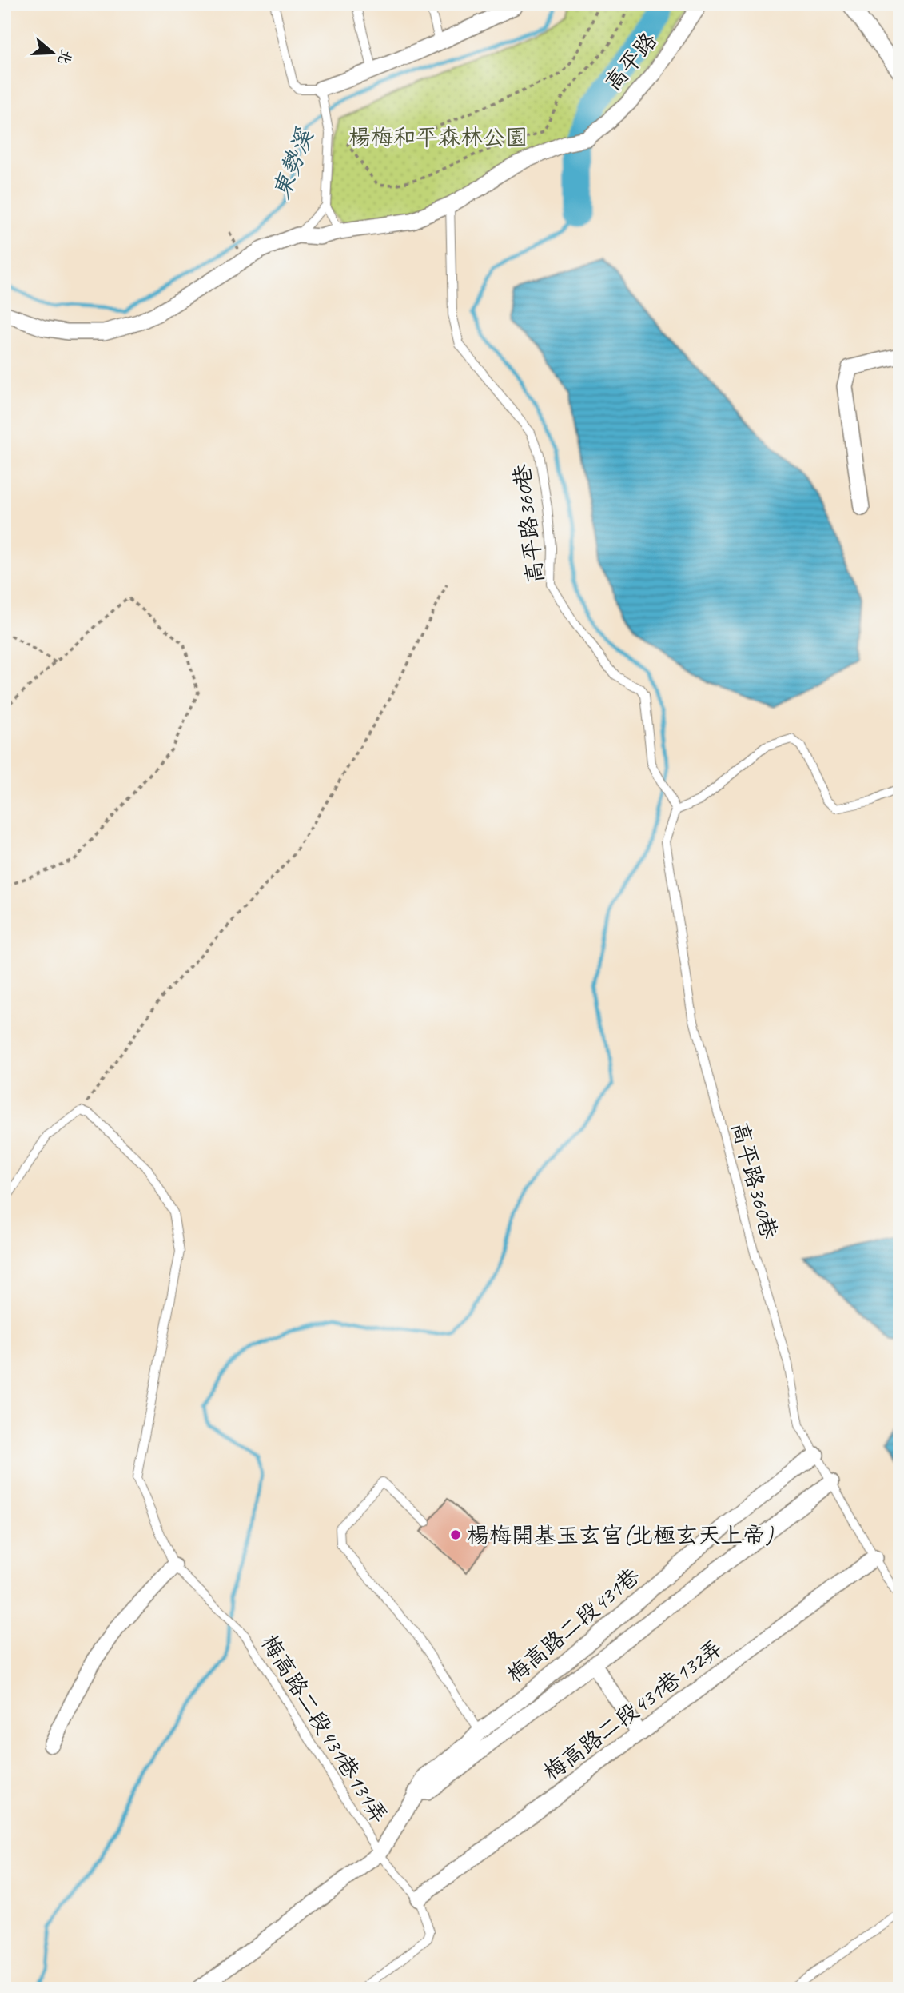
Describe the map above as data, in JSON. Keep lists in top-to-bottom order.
{
  "streets": {
    "street": ["高平路", "梅高路二段431巷", "梅高路二段431巷132弄"],
    "lane": ["高平路360巷", "梅高路二段431巷131弄"]
  },
  "crossings": [
    ["高平路", "高平路360巷"],
    ["高平路360巷", "梅高路二段431巷"],
    ["高平路360巷", "梅高路二段431巷132弄"],
    ["梅高路二段431巷", "梅高路二段431巷131弄"],
    ["梅高路二段431巷132弄", "梅高路二段431巷131弄"]
  ],
  "water": ["東勢溪"],
  "parks": ["楊梅和平森林公園"],
  "places": ["楊梅開基玉玄宮(北極玄天上帝)"],
  "north": "right"
}
